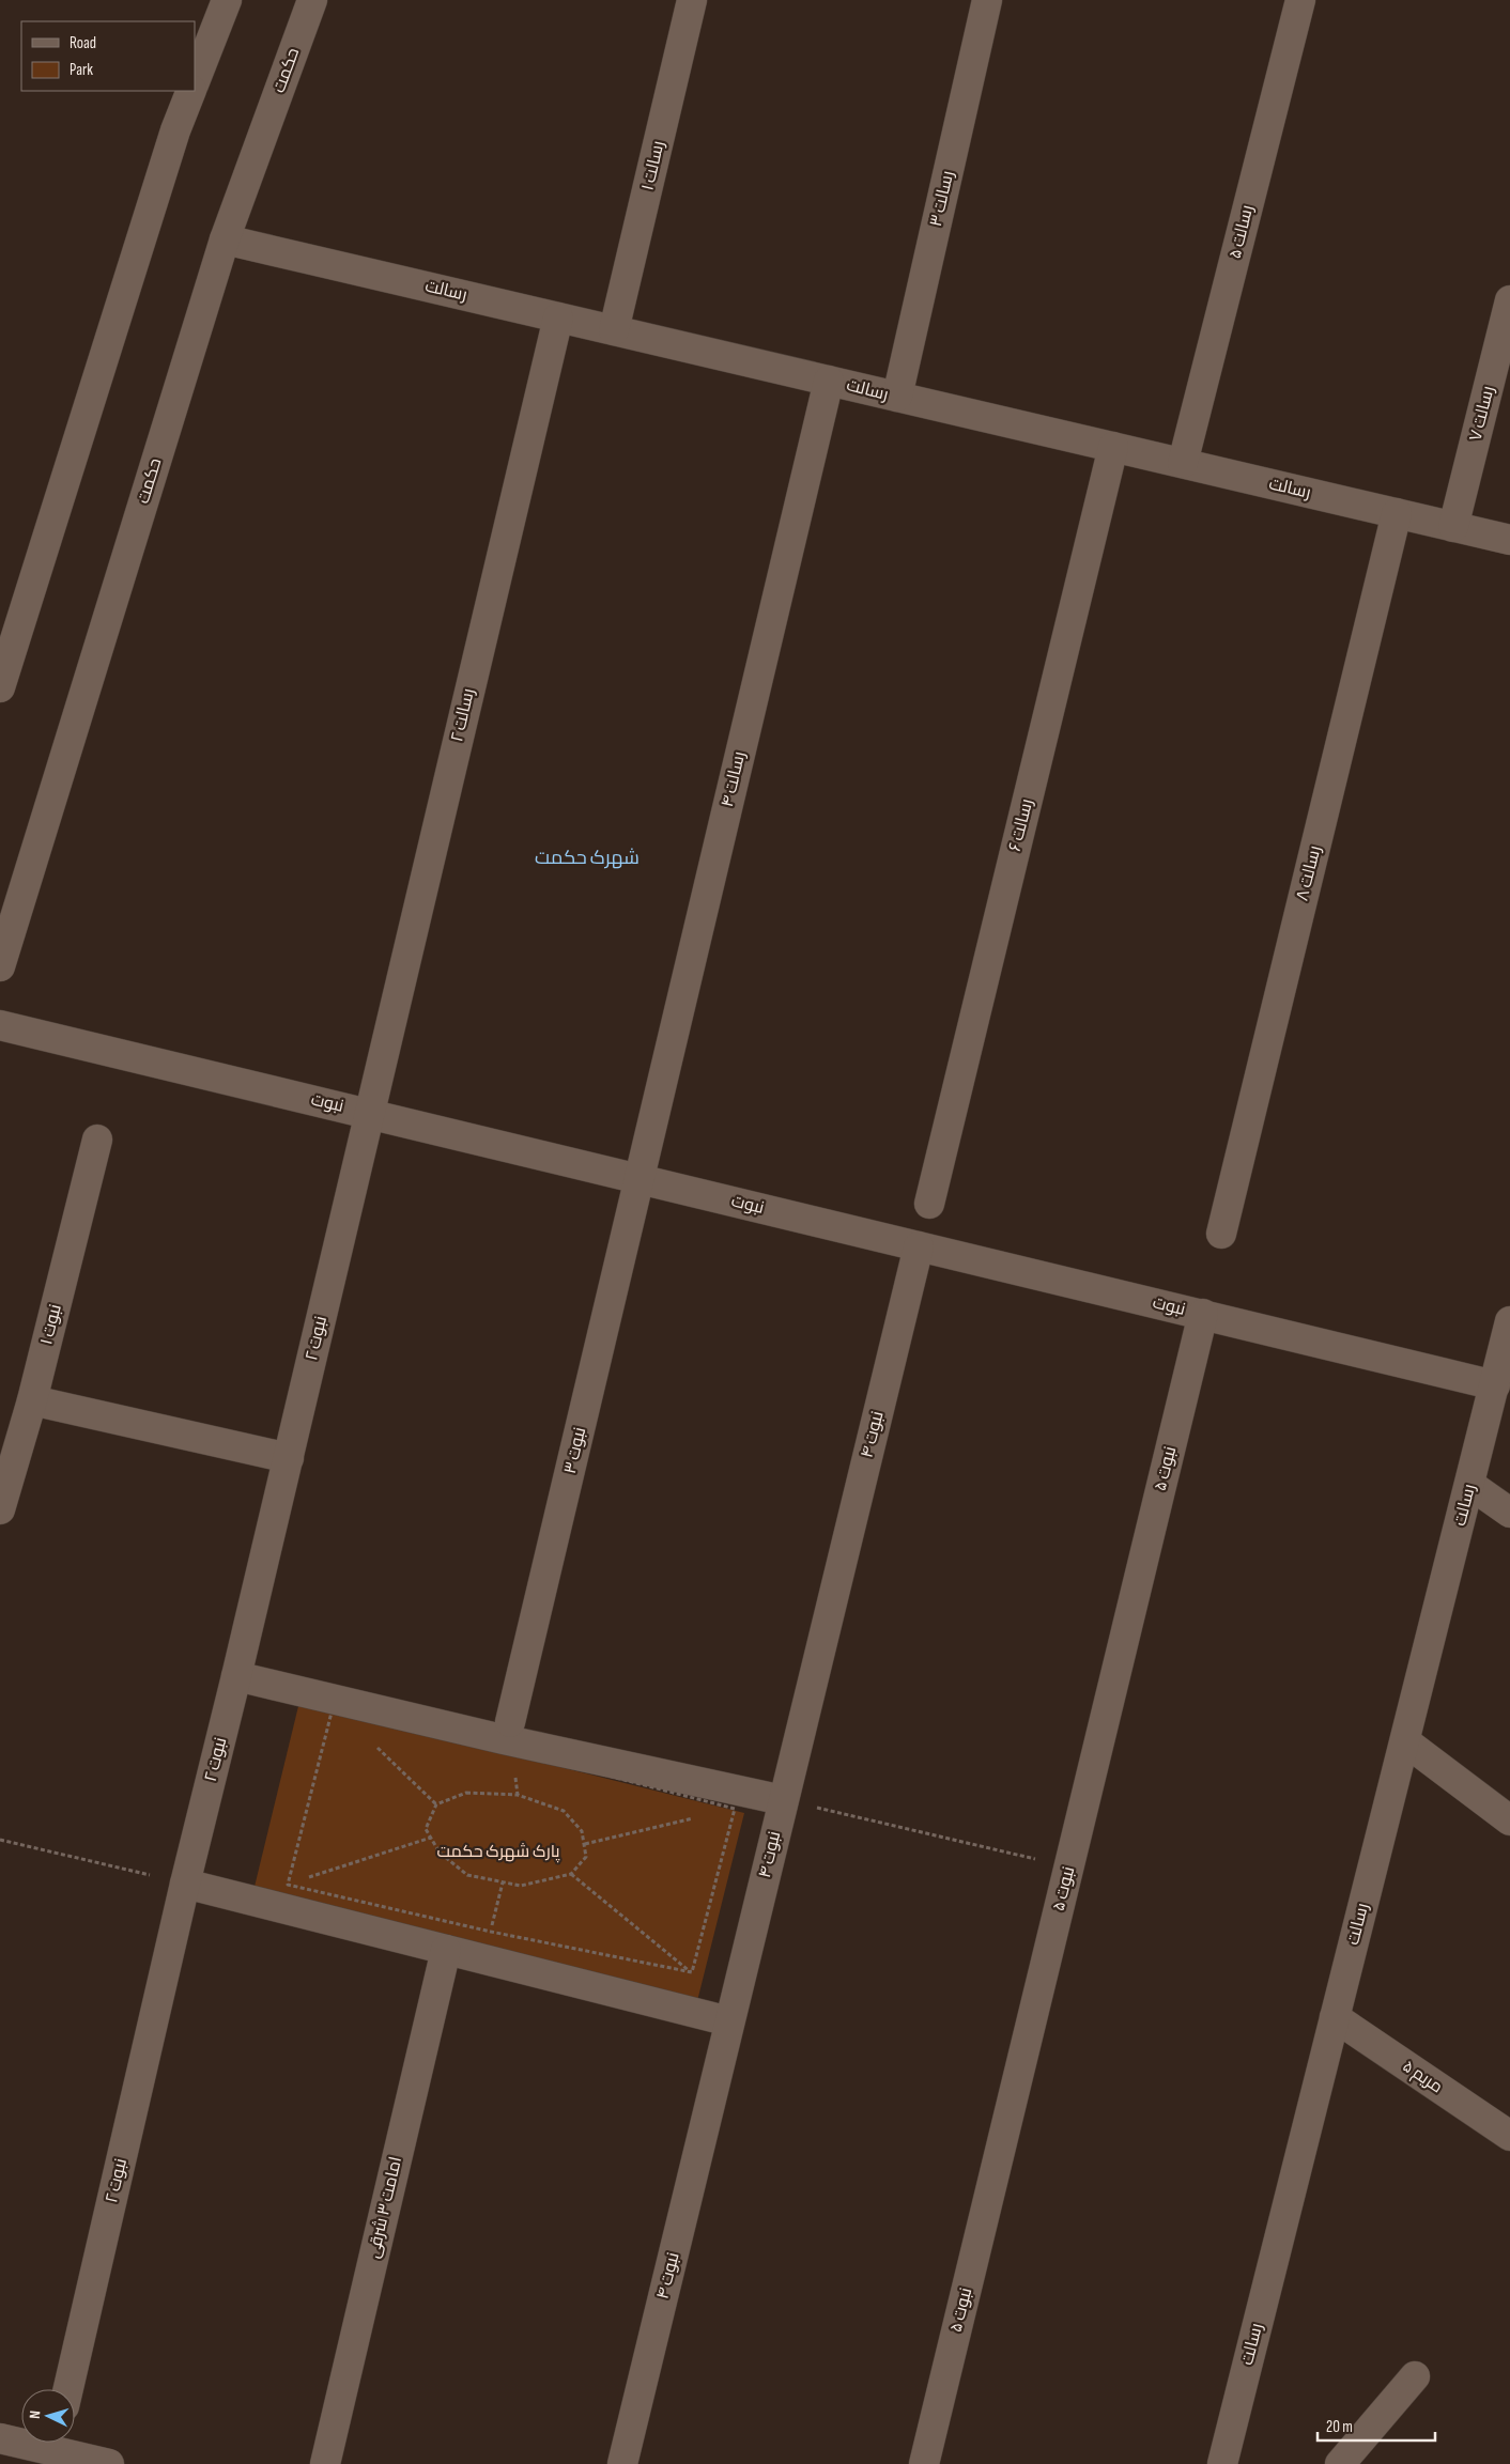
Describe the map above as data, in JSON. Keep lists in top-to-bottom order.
{
  "streets": {
    "street": [
      "حکمت",
      "رسالت ۱",
      "رسالت ۳",
      "رسالت ۵",
      "رسالت",
      "رسالت ۷",
      "رسالت ۲",
      "رسالت ۴",
      "رسالت ۶",
      "رسالت ۸",
      "نبوت",
      "نبوت ۱",
      "نبوت ۲",
      "نبوت ۴",
      "نبوت ۳",
      "نبوت ۵",
      "مریم ۵",
      "امامت ۳ شرقی"
    ]
  },
  "crossings": [
    ["حکمت", "رسالت"],
    ["رسالت ۱", "رسالت"],
    ["رسالت ۳", "رسالت"],
    ["رسالت ۵", "رسالت"],
    ["رسالت", "رسالت ۷"],
    ["رسالت", "رسالت ۲"],
    ["رسالت", "رسالت ۴"],
    ["رسالت", "رسالت ۶"],
    ["رسالت", "رسالت ۸"],
    ["رسالت", "نبوت"],
    ["رسالت", "مریم ۵"],
    ["رسالت ۲", "نبوت"],
    ["رسالت ۲", "نبوت ۲"],
    ["رسالت ۴", "نبوت"],
    ["رسالت ۴", "نبوت ۳"],
    ["نبوت", "نبوت ۲"],
    ["نبوت", "نبوت ۴"],
    ["نبوت", "نبوت ۳"],
    ["نبوت", "نبوت ۵"]
  ],
  "districts": ["شهرک حکمت"],
  "parks": ["پارک شهرک حکمت"],
  "legend": ["Road", "Park"],
  "scale_bar": "20 m",
  "north": "left"
}
